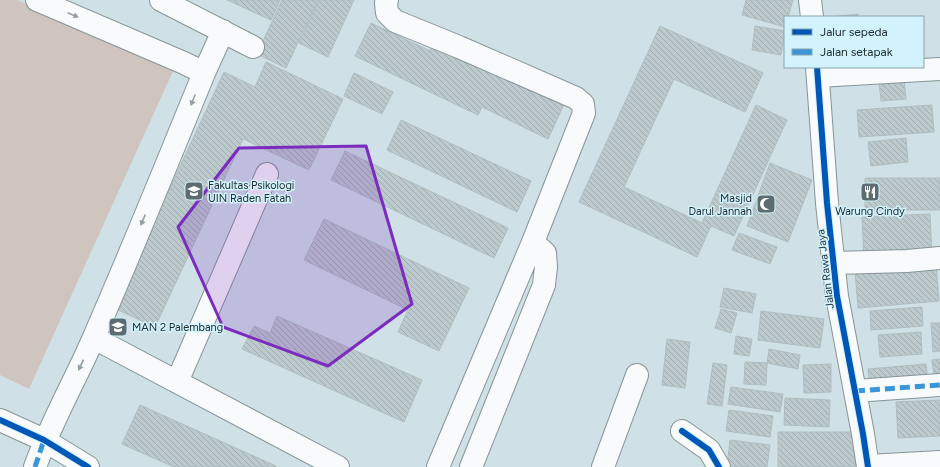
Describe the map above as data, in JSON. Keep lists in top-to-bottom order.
{
  "streets": {
    "street": ["Jalan Rawa Jaya"]
  },
  "places": {
    "school or university": ["Fakultas Psikologi UIN Raden Fatah", "MAN 2 Palembang"],
    "restaurant": ["Warung Cindy"],
    "mosque": ["Masjid Darul Jannah"]
  },
  "legend": ["Jalur sepeda", "Jalan setapak"]
}
